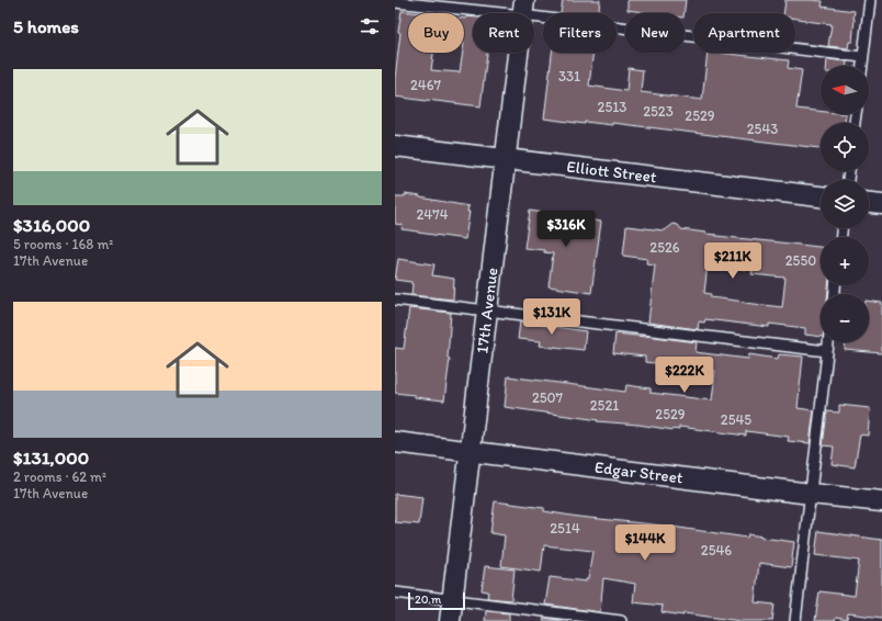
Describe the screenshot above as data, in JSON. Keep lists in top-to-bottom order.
{
  "streets": {
    "street": ["Elliott Street", "17th Avenue", "Edgar Street"]
  },
  "crossings": [
    ["Elliott Street", "17th Avenue"],
    ["17th Avenue", "Edgar Street"]
  ],
  "house_numbers": [
    "331",
    "2467",
    "2513",
    "2523",
    "2529",
    "2543",
    "2474",
    "2526",
    "2550",
    "2507",
    "2521",
    "2529",
    "2545",
    "2514",
    "2546"
  ],
  "scale_bar": "20 m",
  "north": "left",
  "page": {
    "heading": "5 homes",
    "chip": [
      "Buy",
      "Rent",
      "Filters",
      "New",
      "Apartment"
    ],
    "list": [
      {
        "name": "$316,000",
        "note": "5 rooms · 168 m² · 17th Avenue"
      },
      {
        "name": "$131,000",
        "note": "2 rooms · 62 m² · 17th Avenue"
      }
    ],
    "map_buttons": ["+", "−"],
    "price": [
      "$316K",
      "$211K",
      "$131K",
      "$222K",
      "$144K"
    ],
    "scale": "20 m"
  }
}
